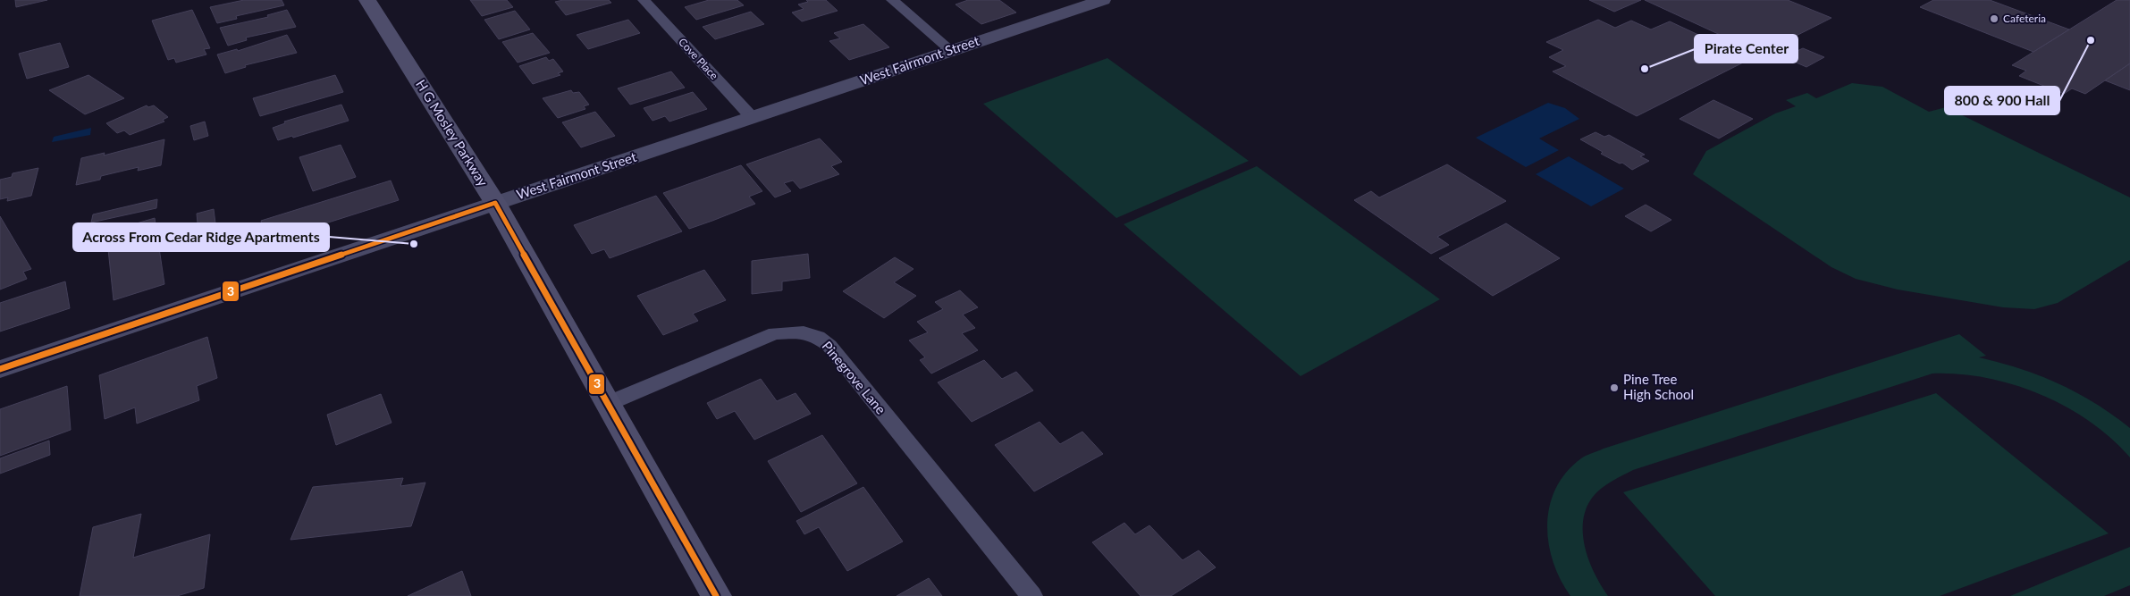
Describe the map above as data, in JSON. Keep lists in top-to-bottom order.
{
  "streets": {
    "main road": ["H G Mosley Parkway"],
    "street": ["Cove Place", "West Fairmont Street", "Pinegrove Lane"]
  },
  "crossings": [
    ["Cove Place", "West Fairmont Street"],
    ["West Fairmont Street", "H G Mosley Parkway"],
    ["H G Mosley Parkway", "Pinegrove Lane"]
  ],
  "places": [
    "Cafeteria",
    "800 & 900 Hall",
    "Pirate Center",
    "Across From Cedar Ridge Apartments",
    "Pine Tree High School"
  ],
  "lines": ["transit line 3"]
}
